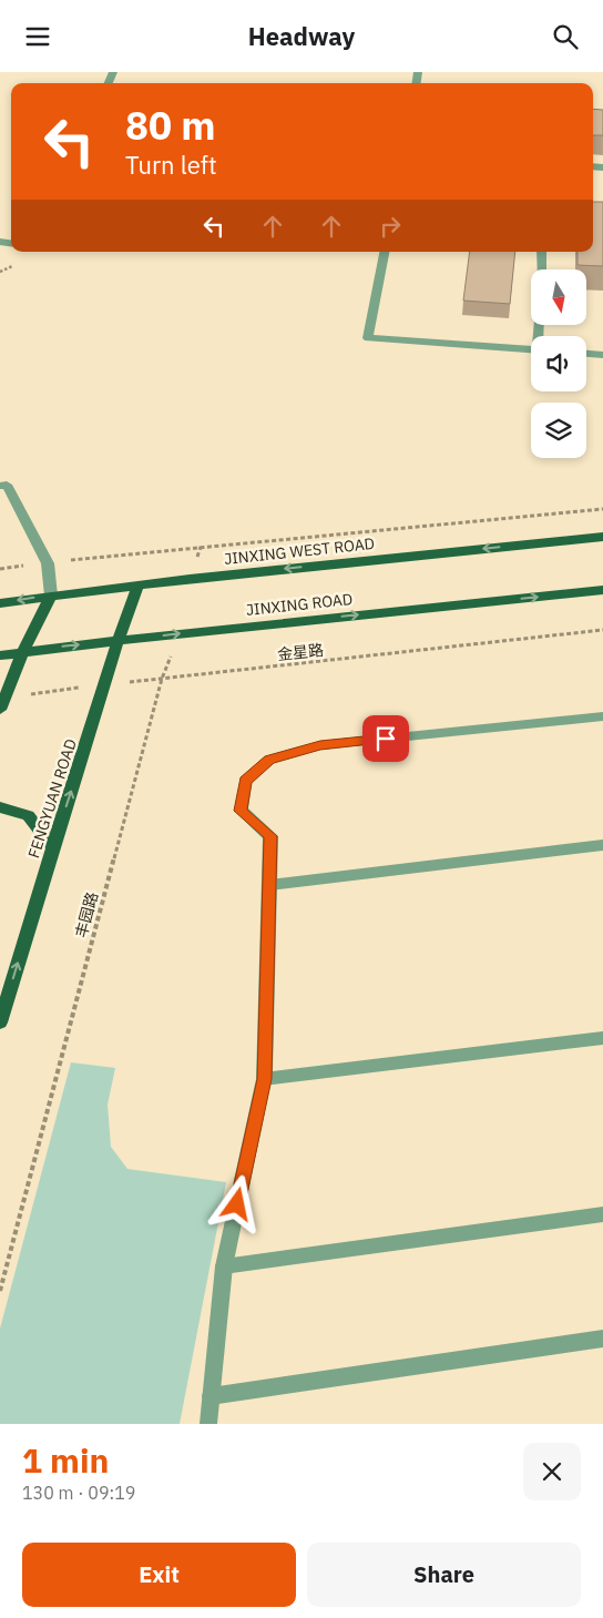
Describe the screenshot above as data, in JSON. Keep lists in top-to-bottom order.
{
  "streets": {
    "main road": ["JINXING WEST ROAD", "JINXING ROAD", "FENGYUAN ROAD"],
    "path": ["金星路", "丰园路"]
  },
  "crossings": [
    ["JINXING WEST ROAD", "FENGYUAN ROAD"],
    ["JINXING ROAD", "FENGYUAN ROAD"],
    ["JINXING ROAD", "丰园路"],
    ["金星路", "FENGYUAN ROAD"],
    ["金星路", "丰园路"]
  ],
  "one_way": ["JINXING WEST ROAD", "JINXING ROAD", "FENGYUAN ROAD"],
  "north": "bottom",
  "page": {
    "header": "Headway",
    "turn": ["80 m", "Turn left"],
    "heading": ["1 min", "130 m · 09:19"],
    "buttons": ["Exit", "Share"]
  }
}
